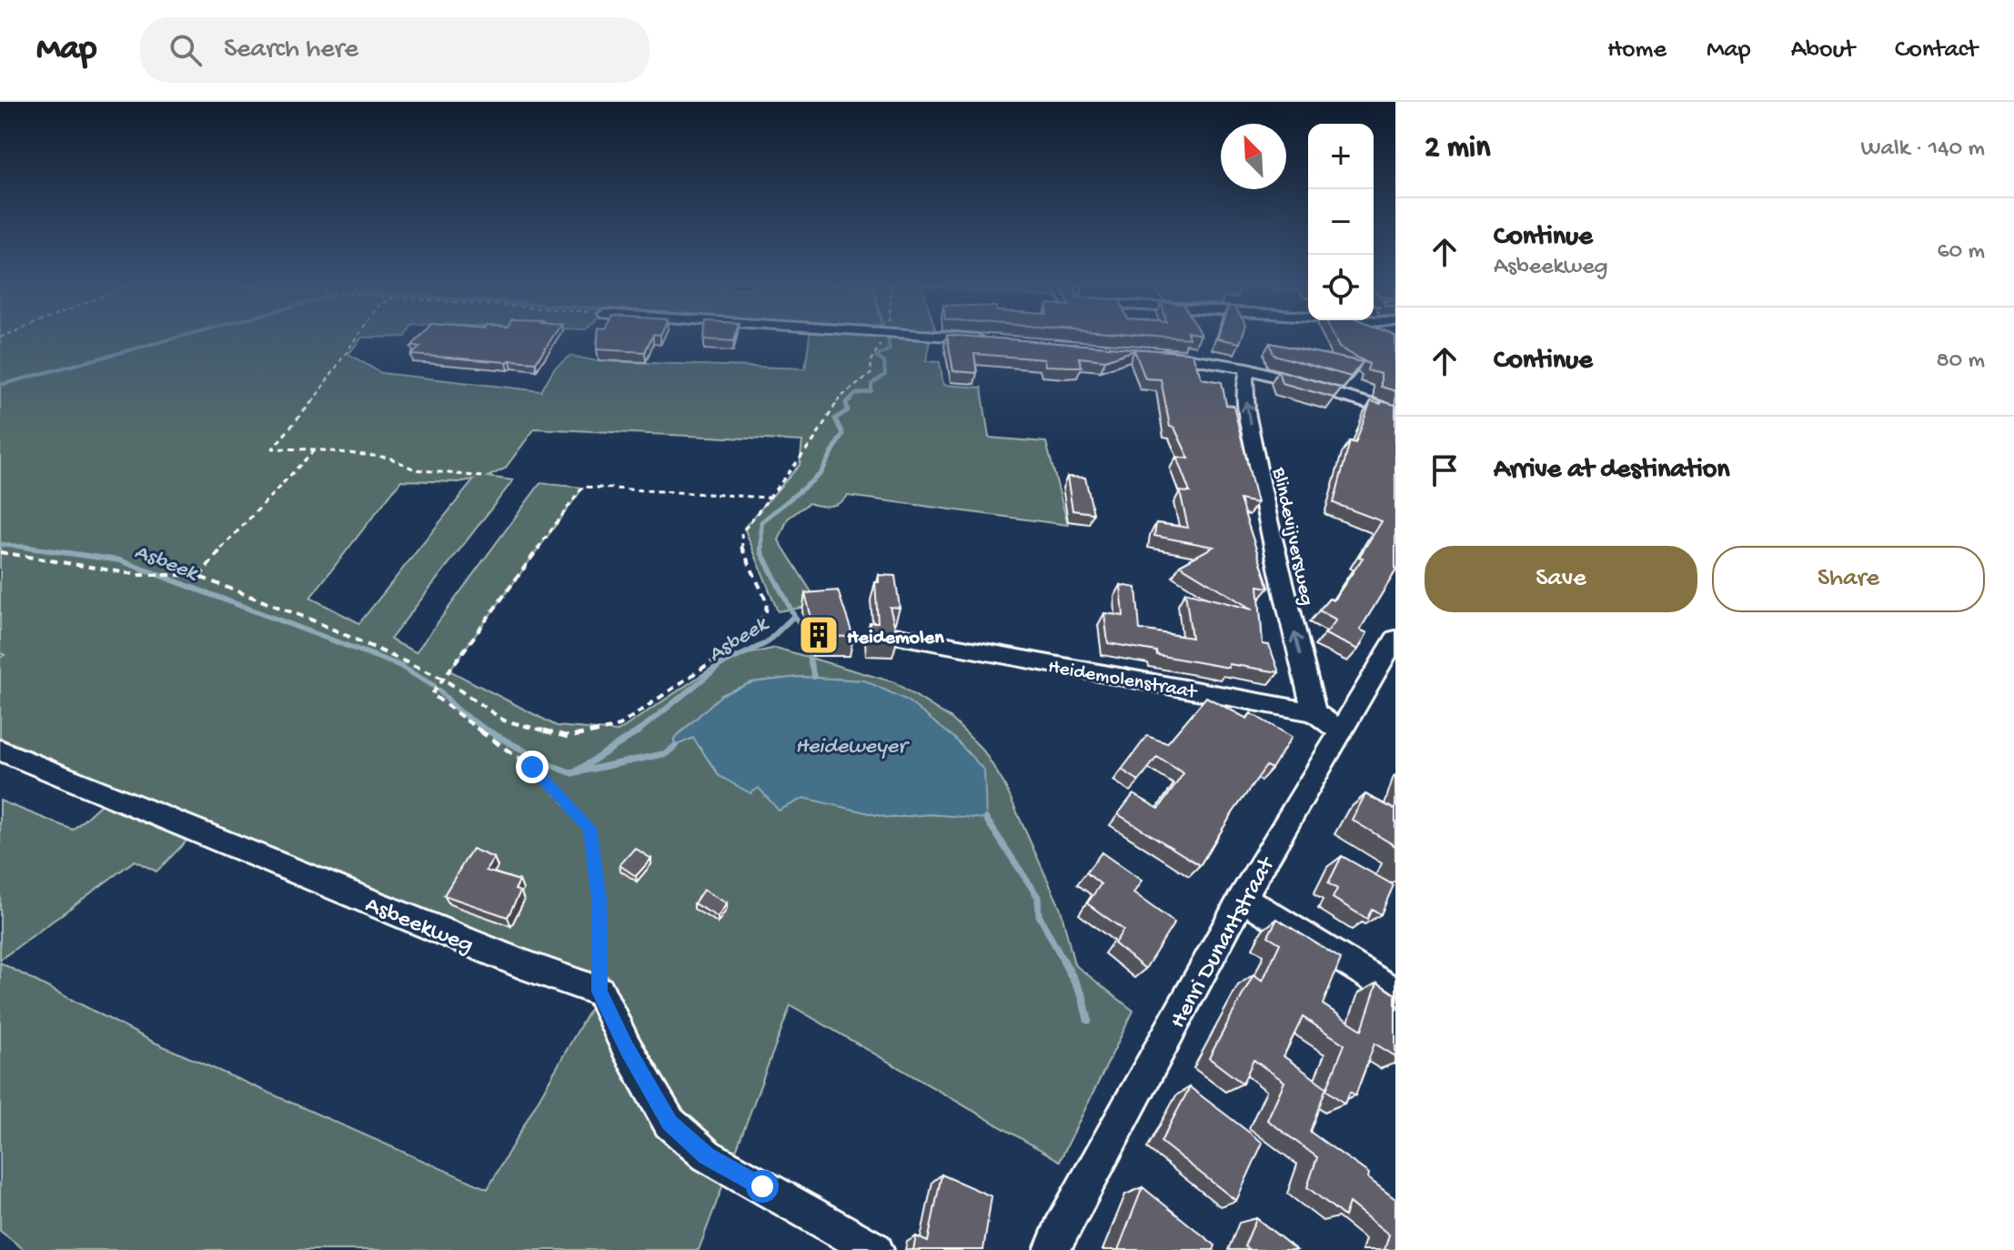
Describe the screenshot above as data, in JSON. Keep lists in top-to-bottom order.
{
  "streets": {
    "street": [
      "Blindevijversweg",
      "Heidemolenstraat",
      "Asbeekweg",
      "Henri Dunantstraat"
    ]
  },
  "crossings": [
    ["Blindevijversweg", "Heidemolenstraat"],
    ["Heidemolenstraat", "Henri Dunantstraat"]
  ],
  "one_way": ["Blindevijversweg"],
  "water": ["Asbeek", "Heideweyer"],
  "places": {
    "building": ["Heidemolen"]
  },
  "north": "top left",
  "page": {
    "header": "Map",
    "search": "Search here",
    "nav": [
      "Home",
      "Map",
      "About",
      "Contact"
    ],
    "heading": ["2 min", "Walk · 140 m"],
    "map_buttons": ["+", "−"],
    "list": [
      ["Continue", "Asbeekweg", "60 m"],
      ["Continue", "80 m"],
      "Arrive at destination"
    ],
    "buttons": ["Save", "Share"]
  }
}
